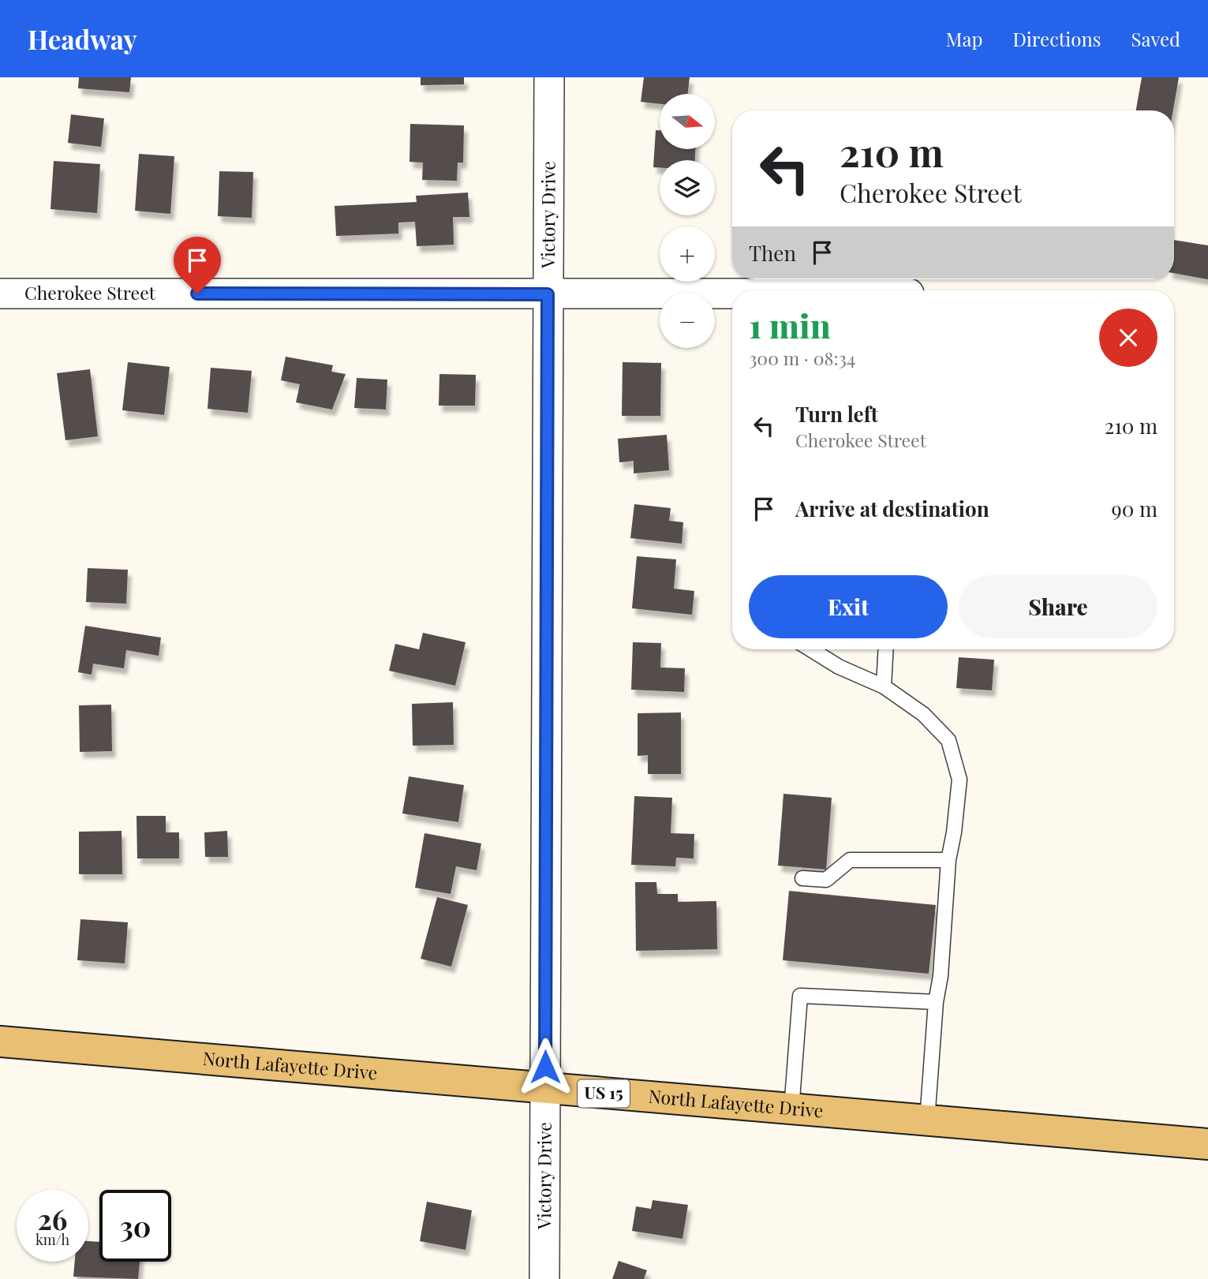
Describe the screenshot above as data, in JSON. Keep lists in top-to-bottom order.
{
  "streets": {
    "main road": ["North Lafayette Drive", "US 15"],
    "street": ["Victory Drive", "Cherokee Street"]
  },
  "crossings": [
    ["Victory Drive", "Cherokee Street"],
    ["Victory Drive", "North Lafayette Drive"]
  ],
  "north": "right",
  "page": {
    "header": "Headway",
    "nav": ["Map", "Directions", "Saved"],
    "map_buttons": ["+", "−"],
    "turn": ["210 m", "Cherokee Street"],
    "then": "Then",
    "heading": ["1 min", "300 m · 08:34"],
    "list": [
      {
        "name": "Turn left",
        "note": "Cherokee Street",
        "value": "210 m"
      },
      {
        "name": "Arrive at destination",
        "value": "90 m"
      }
    ],
    "buttons": ["Exit", "Share"],
    "speed": "26 km/h",
    "limit": "30"
  }
}
